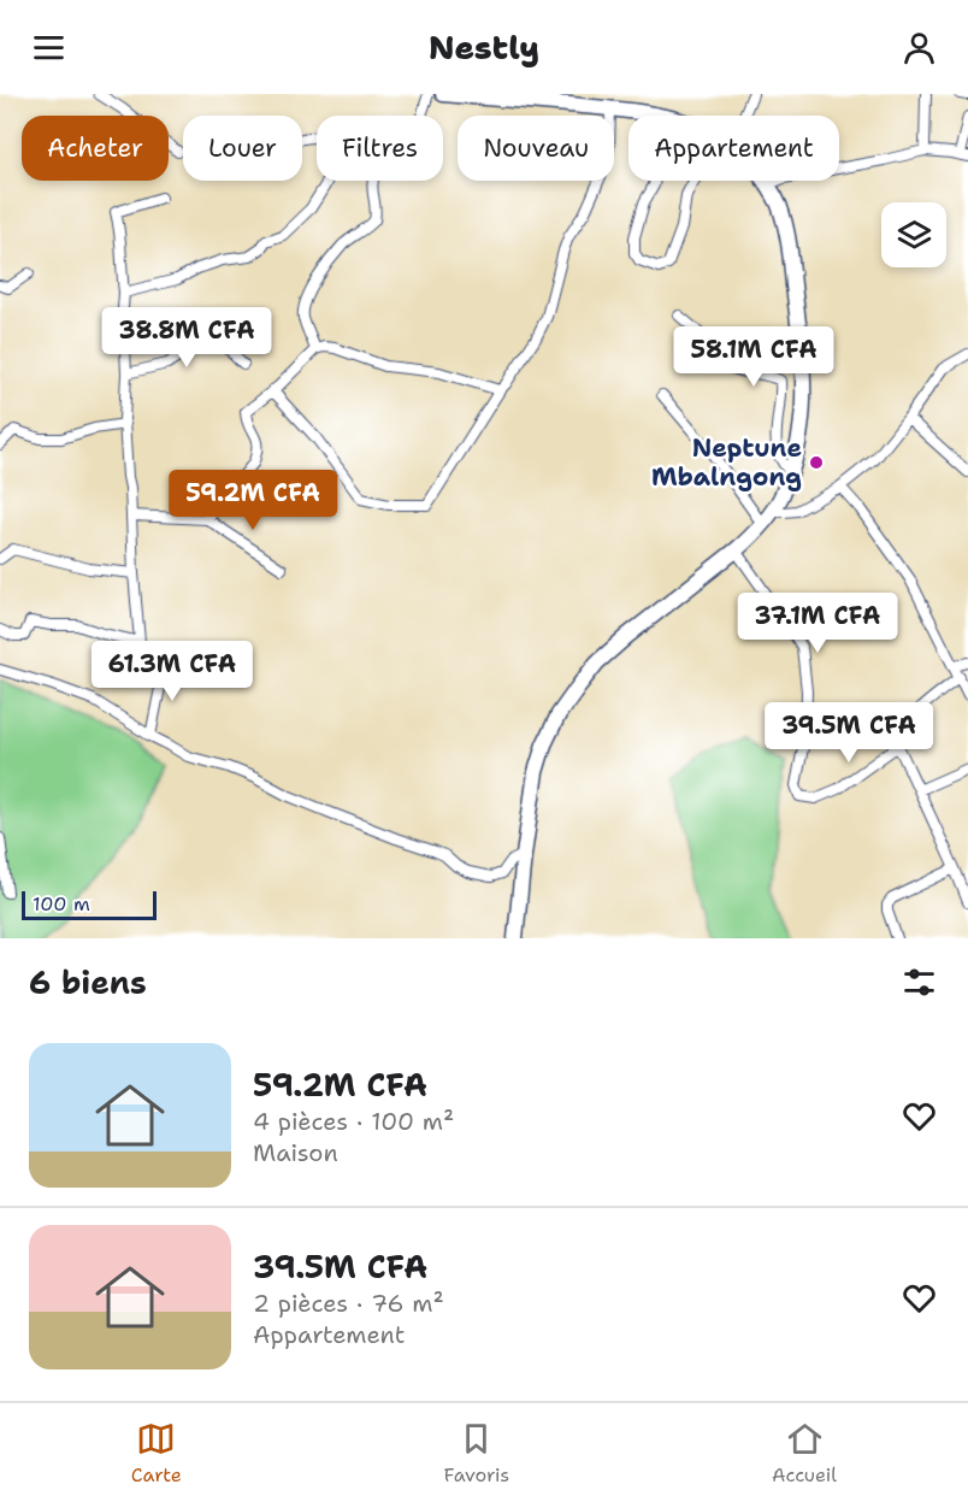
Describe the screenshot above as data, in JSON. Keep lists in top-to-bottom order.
{
  "places": ["Neptune Mbalngong"],
  "scale_bar": "100 m",
  "page": {
    "header": "Nestly",
    "chip": [
      "Acheter",
      "Louer",
      "Filtres",
      "Nouveau",
      "Appartement"
    ],
    "price": [
      "38.8M CFA",
      "58.1M CFA",
      "59.2M CFA",
      "37.1M CFA",
      "61.3M CFA",
      "39.5M CFA"
    ],
    "scale": "100 m",
    "heading": "6 biens",
    "list": [
      {
        "name": "59.2M CFA",
        "note": "4 pièces · 100 m² · Maison"
      },
      {
        "name": "39.5M CFA",
        "note": "2 pièces · 76 m² · Appartement"
      }
    ],
    "tabs": ["Carte", "Favoris", "Accueil"]
  }
}
